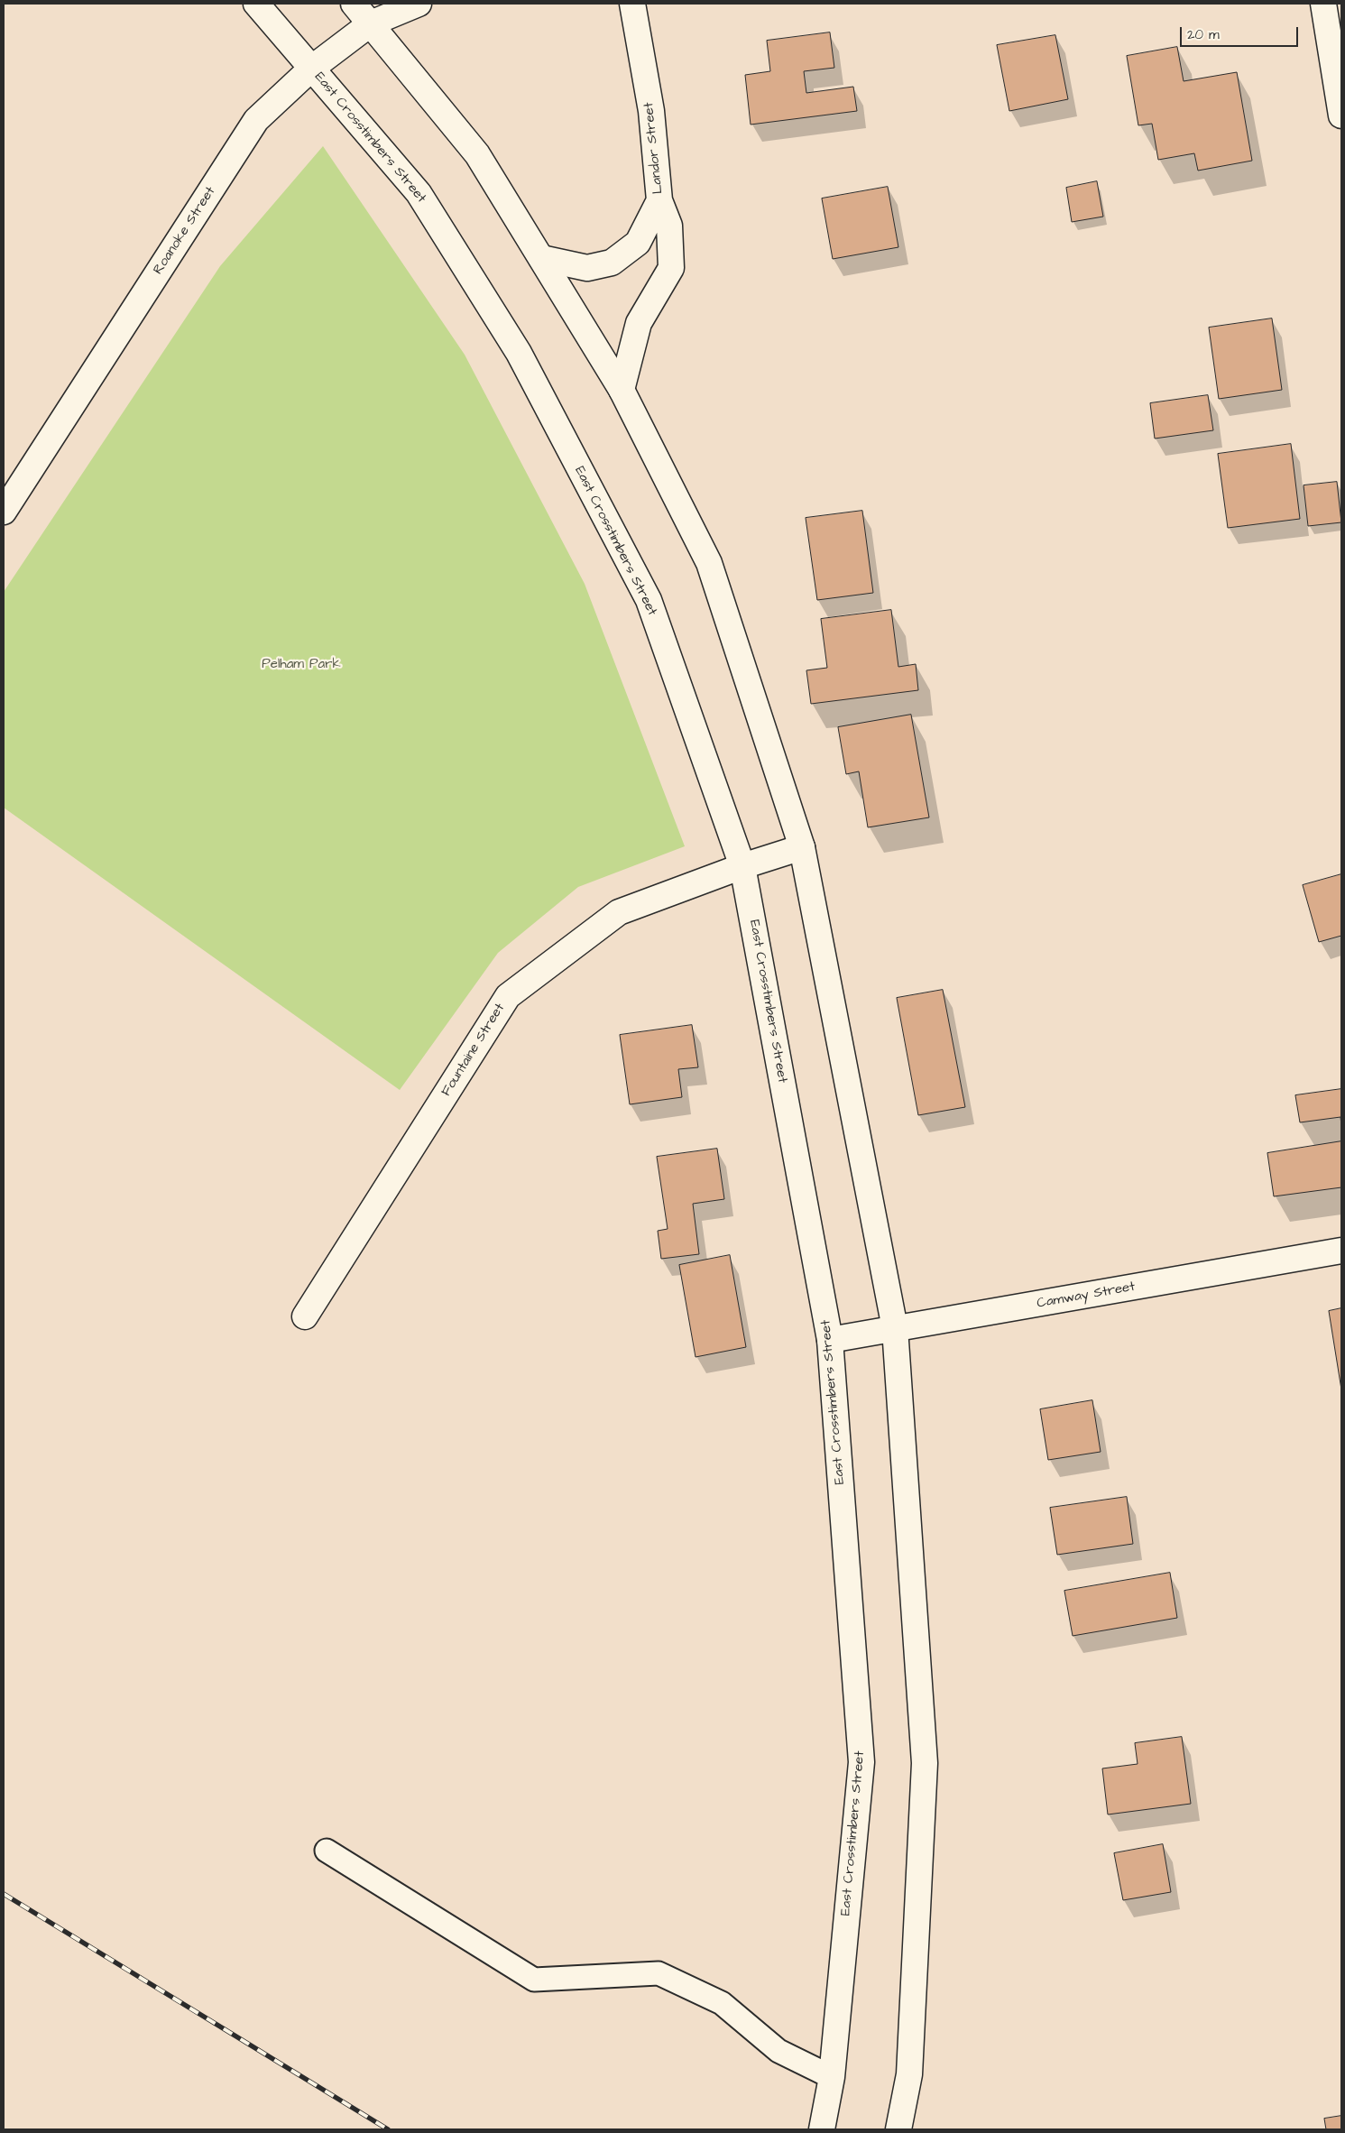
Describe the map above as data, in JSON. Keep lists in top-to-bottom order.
{
  "streets": {
    "main road": [
      "East Crosstimbers Street",
      "Landor Street",
      "Roanoke Street",
      "Fountaine Street",
      "Camway Street"
    ]
  },
  "crossings": [
    ["East Crosstimbers Street", "Roanoke Street"],
    ["East Crosstimbers Street", "Fountaine Street"],
    ["East Crosstimbers Street", "Camway Street"]
  ],
  "parks": ["Pelham Park"],
  "scale_bar": "20 m"
}
